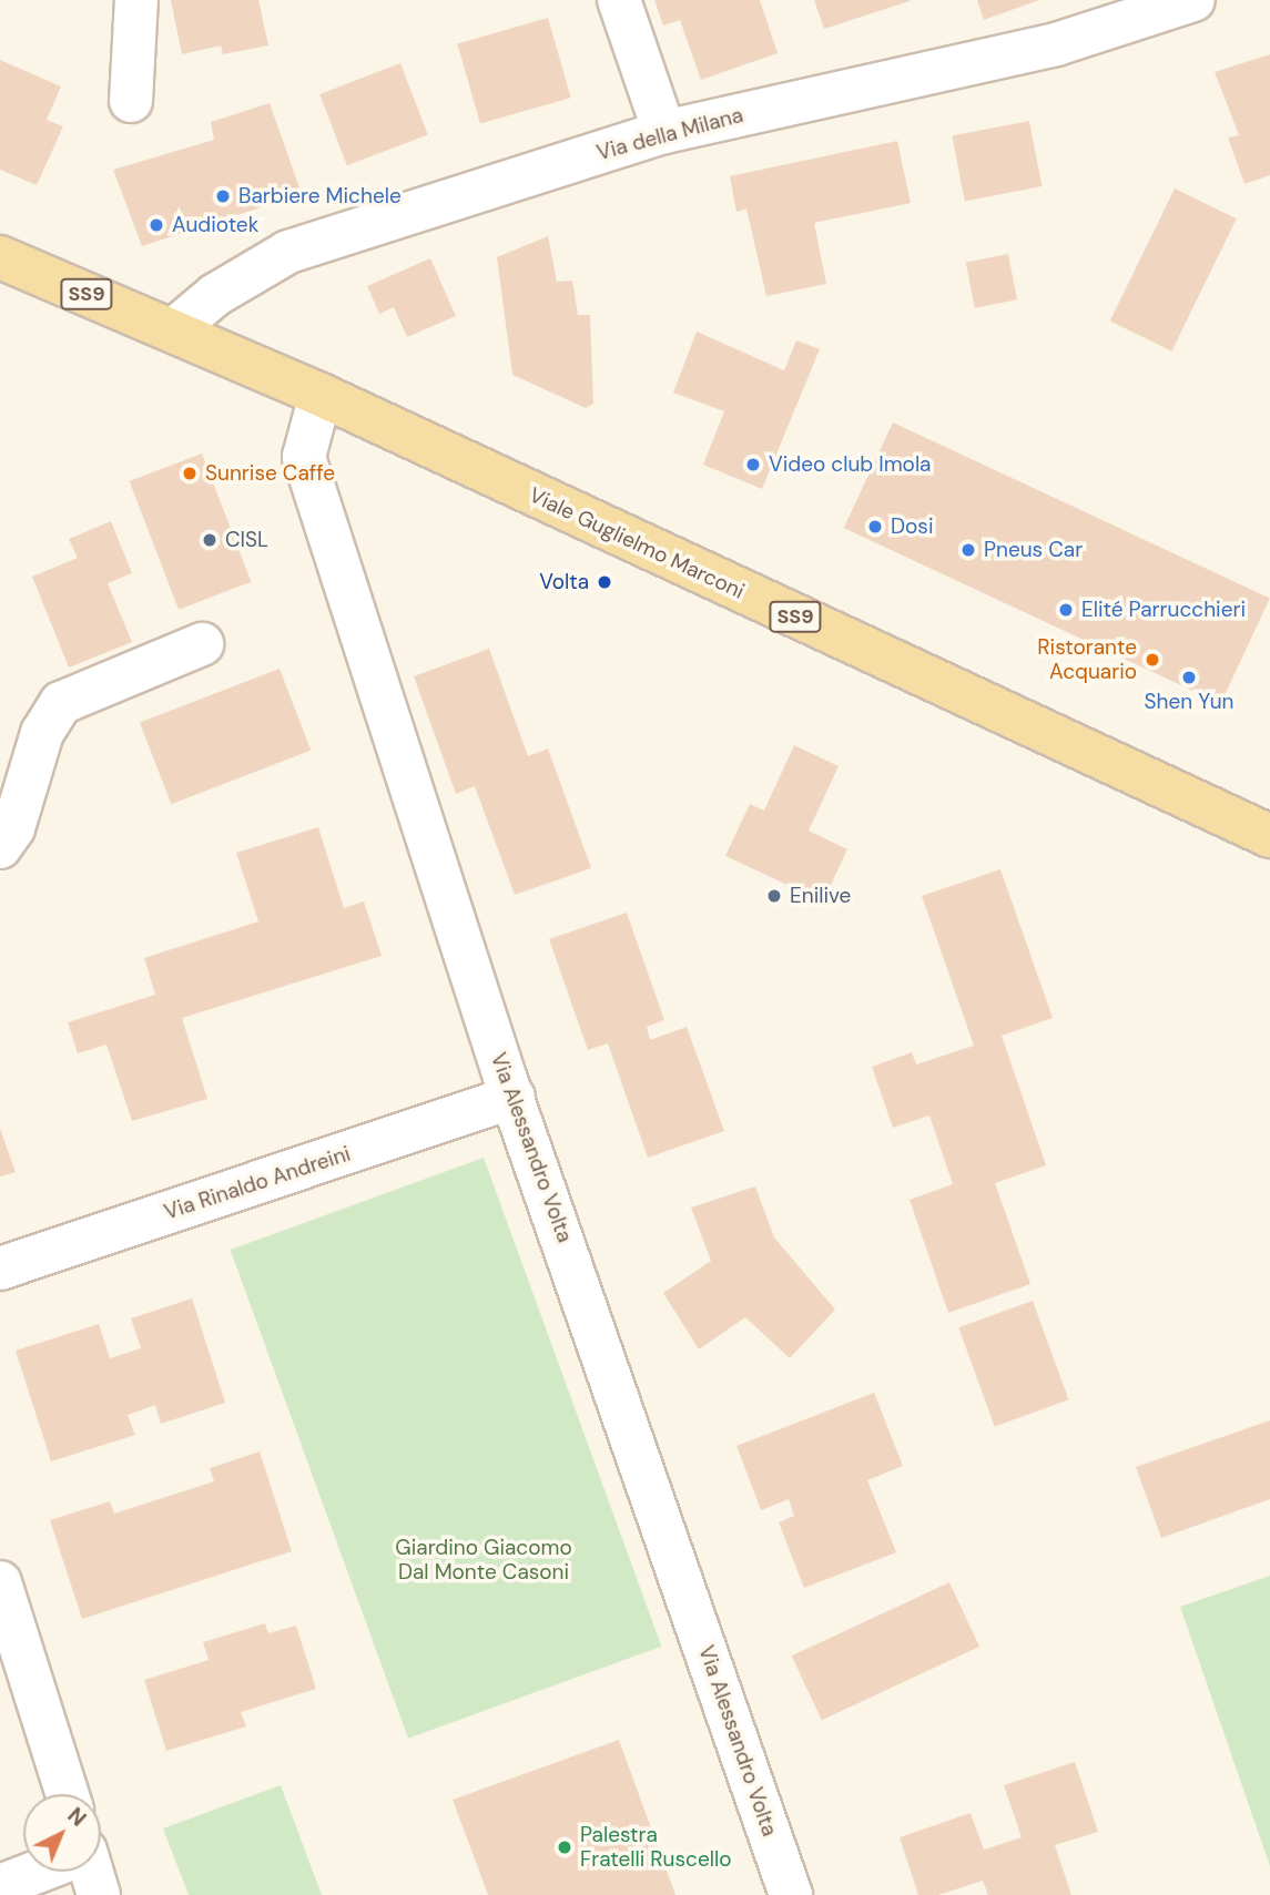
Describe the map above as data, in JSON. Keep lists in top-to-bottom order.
{
  "streets": {
    "main road": ["SS9", "Viale Guglielmo Marconi"],
    "street": ["Via della Milana", "Via Alessandro Volta", "Via Rinaldo Andreini"]
  },
  "crossings": [
    ["Via della Milana", "Viale Guglielmo Marconi"],
    ["Viale Guglielmo Marconi", "Via Alessandro Volta"],
    ["Via Alessandro Volta", "Via Rinaldo Andreini"]
  ],
  "parks": ["Giardino Giacomo Dal Monte Casoni"],
  "places": [
    "Barbiere Michele",
    "Audiotek",
    "Video club Imola",
    "Sunrise Caffe",
    "Dosi",
    "CISL",
    "Pneus Car",
    "Volta",
    "Elité Parrucchieri",
    "Ristorante Acquario",
    "Shen Yun",
    "Enilive",
    "Palestra Fratelli Ruscello"
  ],
  "north": "top right"
}
